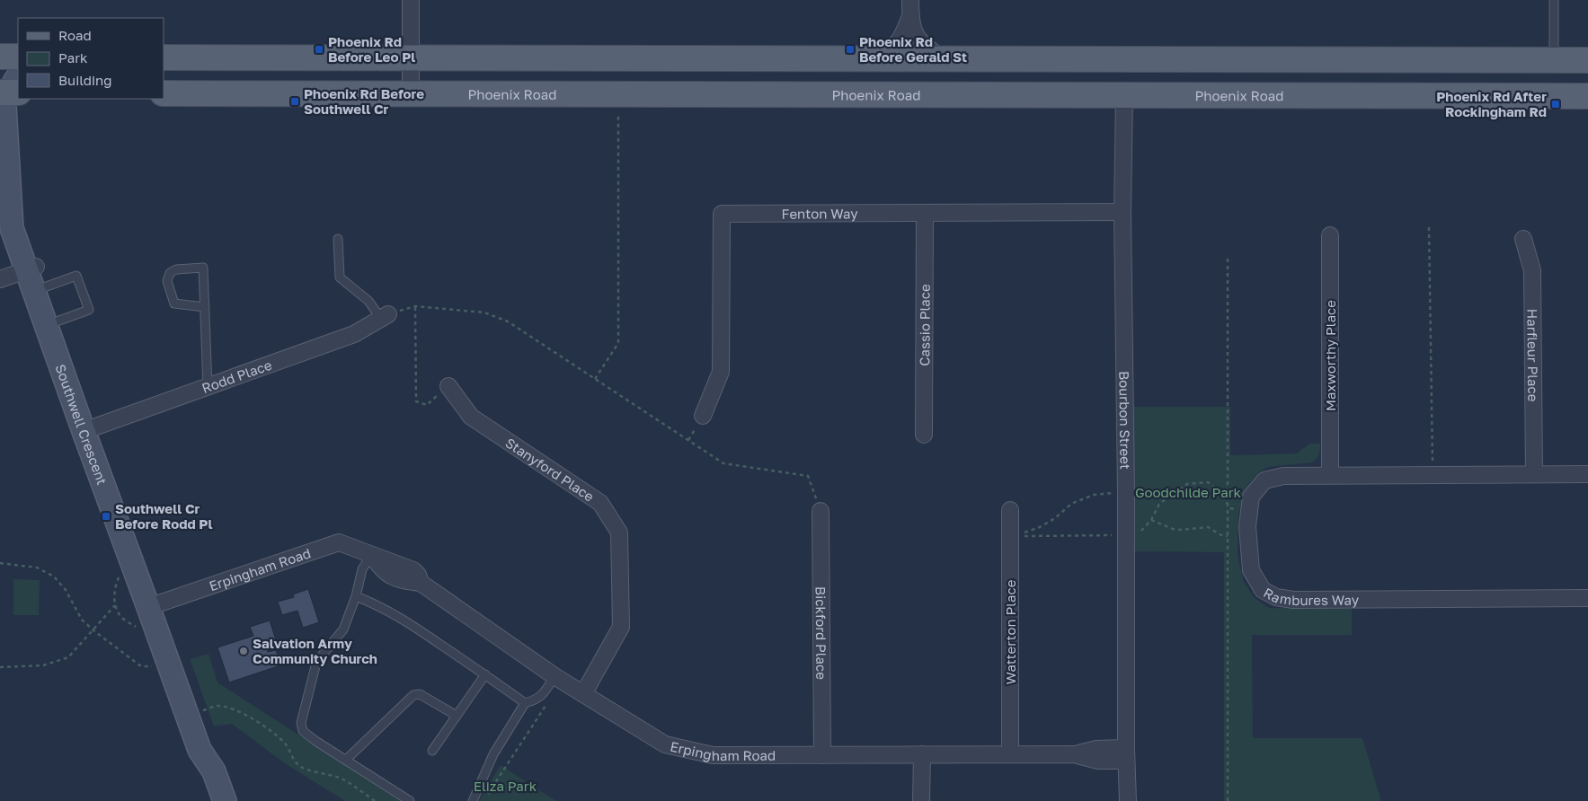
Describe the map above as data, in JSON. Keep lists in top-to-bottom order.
{
  "streets": {
    "main road": ["Phoenix Road"],
    "street": [
      "Fenton Way",
      "Cassio Place",
      "Maxworthy Place",
      "Harfleur Place",
      "Rodd Place",
      "Bourbon Street",
      "Southwell Crescent",
      "Stanyford Place",
      "Erpingham Road",
      "Rambures Way",
      "Watterton Place",
      "Bickford Place"
    ]
  },
  "crossings": [
    ["Phoenix Road", "Bourbon Street"],
    ["Fenton Way", "Cassio Place"],
    ["Fenton Way", "Bourbon Street"],
    ["Maxworthy Place", "Rambures Way"],
    ["Harfleur Place", "Rambures Way"],
    ["Rodd Place", "Southwell Crescent"],
    ["Bourbon Street", "Erpingham Road"],
    ["Southwell Crescent", "Erpingham Road"],
    ["Stanyford Place", "Erpingham Road"],
    ["Erpingham Road", "Watterton Place"],
    ["Erpingham Road", "Bickford Place"]
  ],
  "parks": ["Goodchilde Park", "Eliza Park"],
  "places": {
    "transit": [
      "Phoenix Rd Before Leo Pl",
      "Phoenix Rd Before Gerald St",
      "Phoenix Rd Before Southwell Cr",
      "Phoenix Rd After Rockingham Rd",
      "Southwell Cr Before Rodd Pl"
    ],
    "other": ["Salvation Army Community Church"]
  },
  "legend": ["Road", "Park", "Building"]
}
